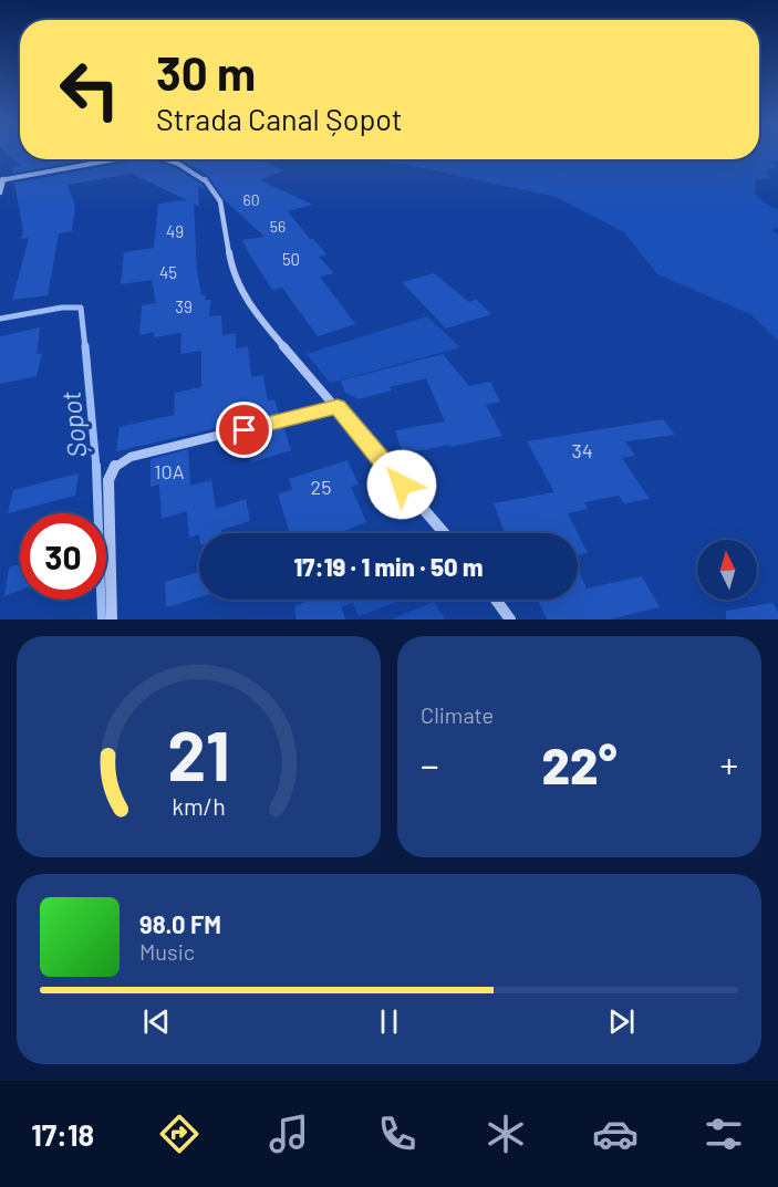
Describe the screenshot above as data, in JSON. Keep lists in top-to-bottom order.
{
  "water": ["Șopot"],
  "house_numbers": [
    "60",
    "56",
    "49",
    "50",
    "45",
    "39",
    "34",
    "10A",
    "25"
  ],
  "north": "top",
  "page": {
    "turn": ["30 m", "Strada Canal Șopot"],
    "limit": "30",
    "trip": "17:19 · 1 min · 50 m",
    "tile": "Climate",
    "heat": ["−", "22°", "+"],
    "song": ["98.0 FM", "Music"],
    "tabs": "17:18",
    "gauge": ["21", "km/h"]
  }
}
